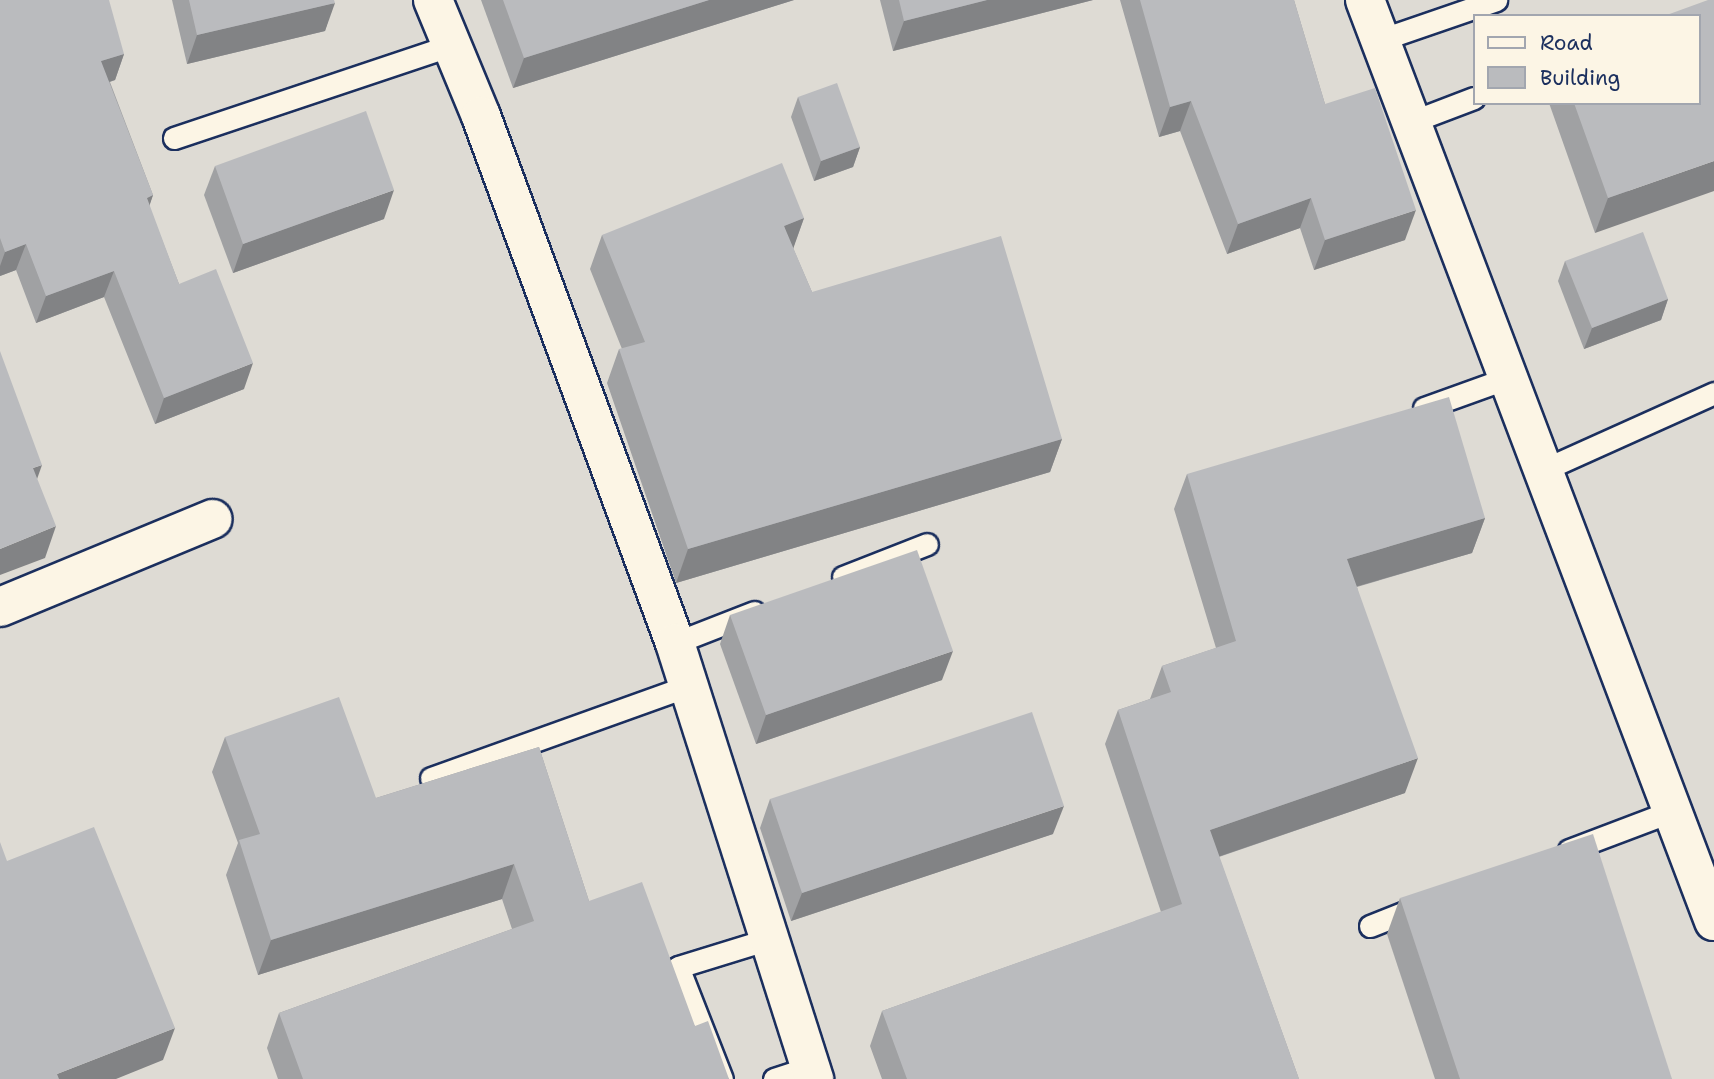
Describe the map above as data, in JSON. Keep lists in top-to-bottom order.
{
  "legend": ["Road", "Building"]
}
